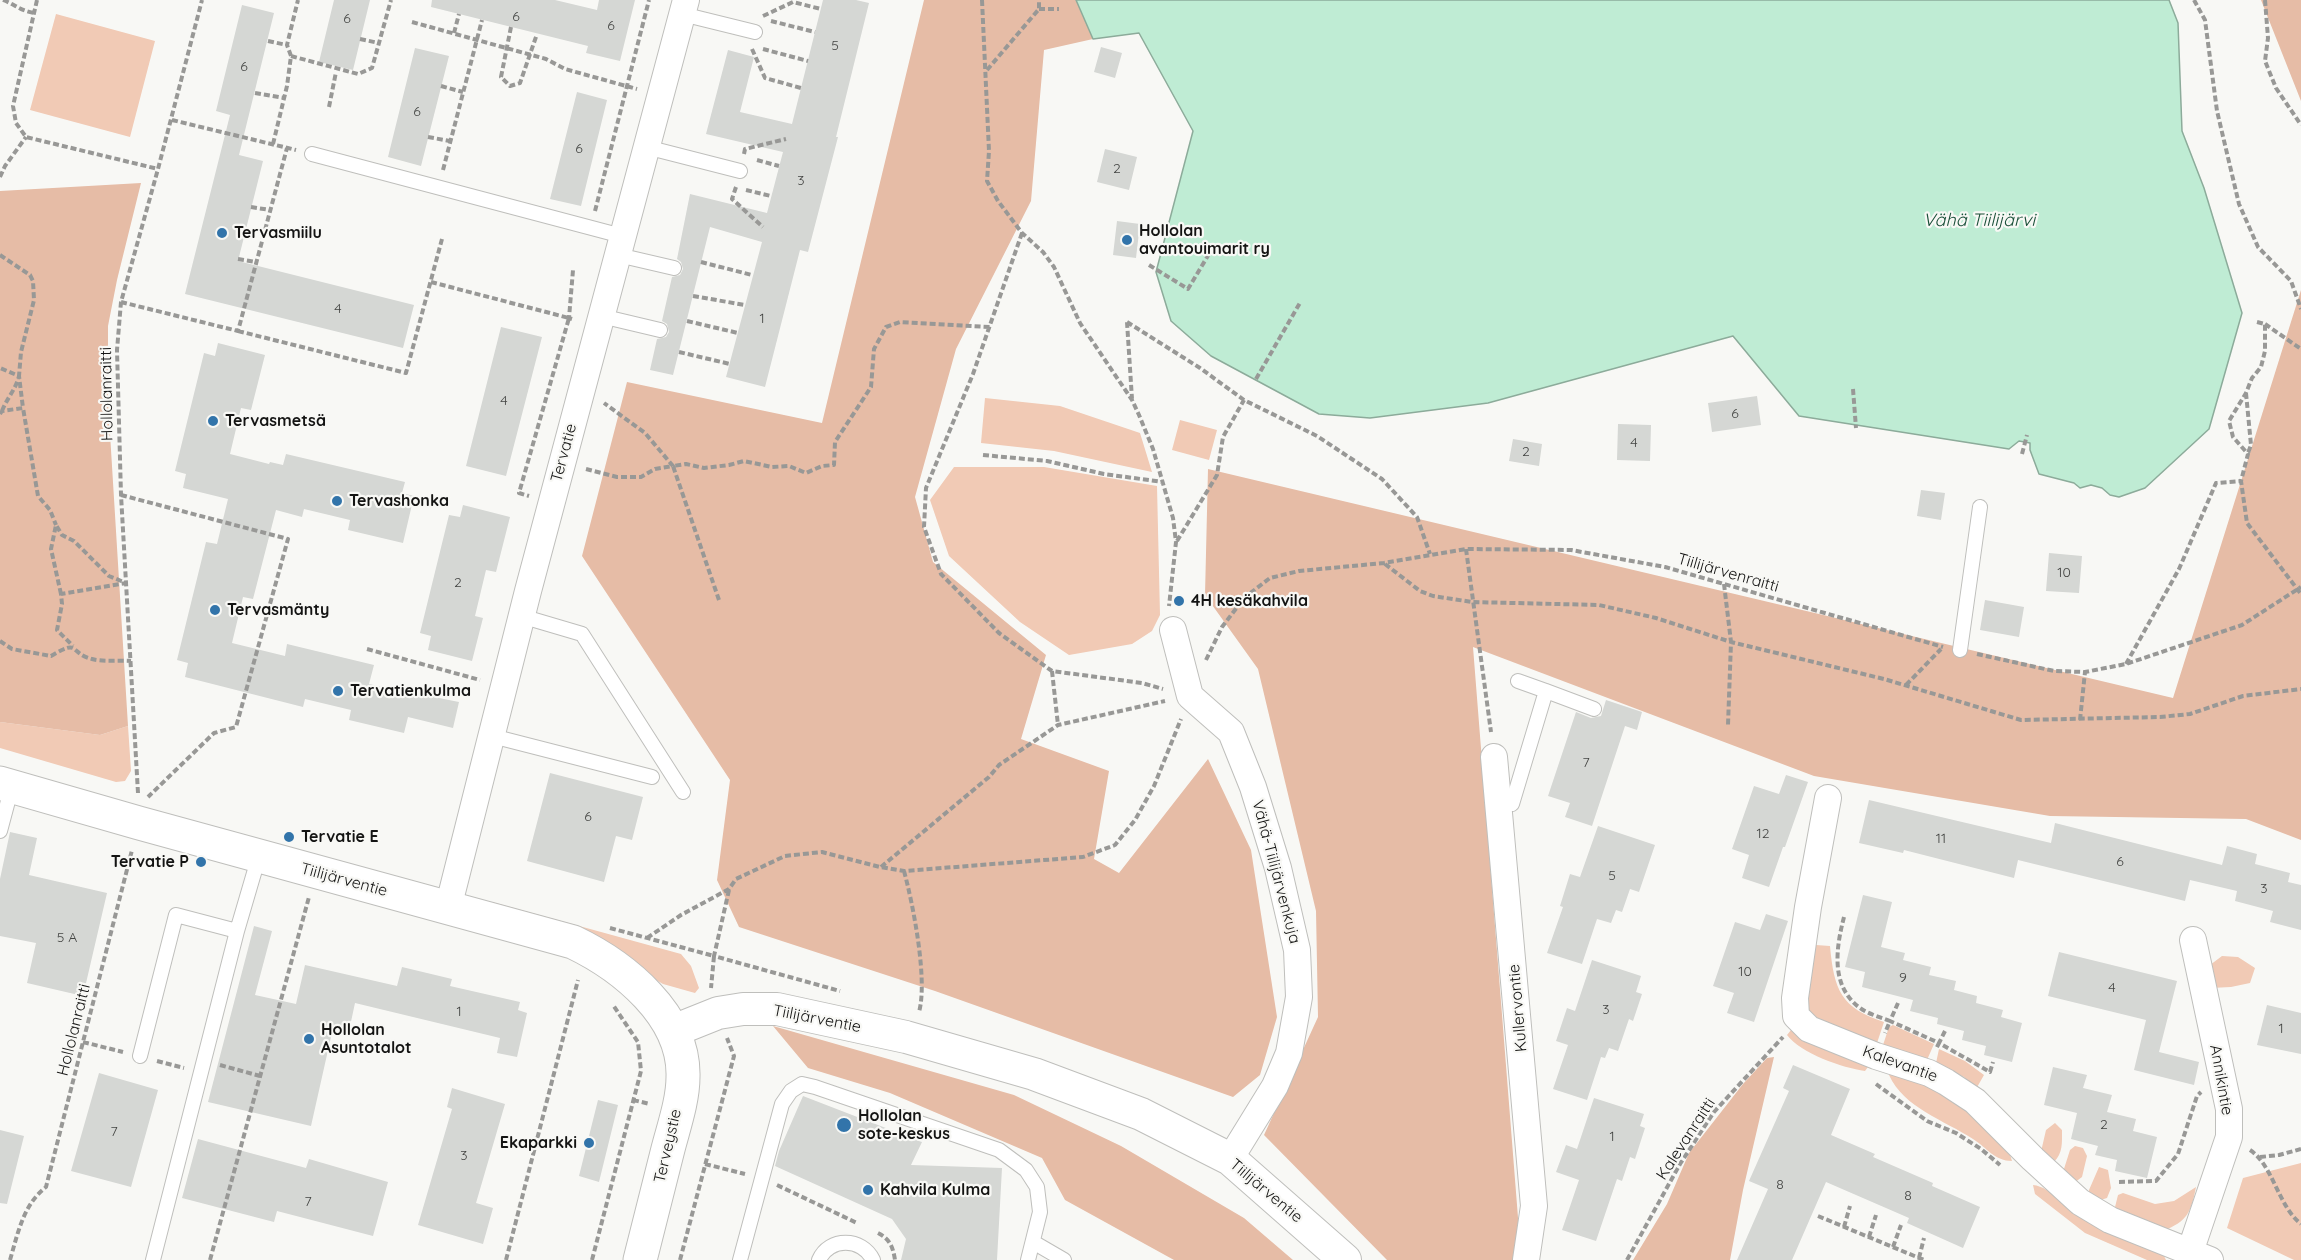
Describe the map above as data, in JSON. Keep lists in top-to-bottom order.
{
  "streets": {
    "main road": ["Tiilijärventie", "Terveystie"],
    "street": [
      "Tervatie",
      "Vähä-Tiilijärvenkuja",
      "Kullervontie",
      "Kalevantie",
      "Annikintie"
    ],
    "path": ["Hollolanraitti", "Tiilijärvenraitti", "Kalevanraitti"]
  },
  "crossings": [
    ["Hollolanraitti", "Tiilijärventie"],
    ["Tervatie", "Tiilijärventie"],
    ["Tiilijärvenraitti", "Vähä-Tiilijärvenkuja"],
    ["Vähä-Tiilijärvenkuja", "Tiilijärventie"],
    ["Tiilijärventie", "Terveystie"],
    ["Kalevantie", "Annikintie"]
  ],
  "water": ["Vähä Tiilijärvi"],
  "places": [
    "Tervasmiilu",
    "Hollolan avantouimarit ry",
    "Tervasmetsä",
    "Tervashonka",
    "4H kesäkahvila",
    "Tervasmänty",
    "Tervatienkulma",
    "Tervatie E",
    "Tervatie P",
    "Hollolan Asuntotalot",
    "Hollolan sote-keskus",
    "Ekaparkki",
    "Kahvila Kulma"
  ],
  "house_numbers": [
    "6",
    "6",
    "6",
    "5",
    "6",
    "6",
    "6",
    "2",
    "3",
    "4",
    "1",
    "4",
    "6",
    "4",
    "2",
    "10",
    "2",
    "7",
    "6",
    "12",
    "11",
    "6",
    "5",
    "3",
    "5 A",
    "10",
    "9",
    "4",
    "3",
    "1",
    "1",
    "2",
    "7",
    "1",
    "3",
    "8",
    "8",
    "7"
  ]
}
